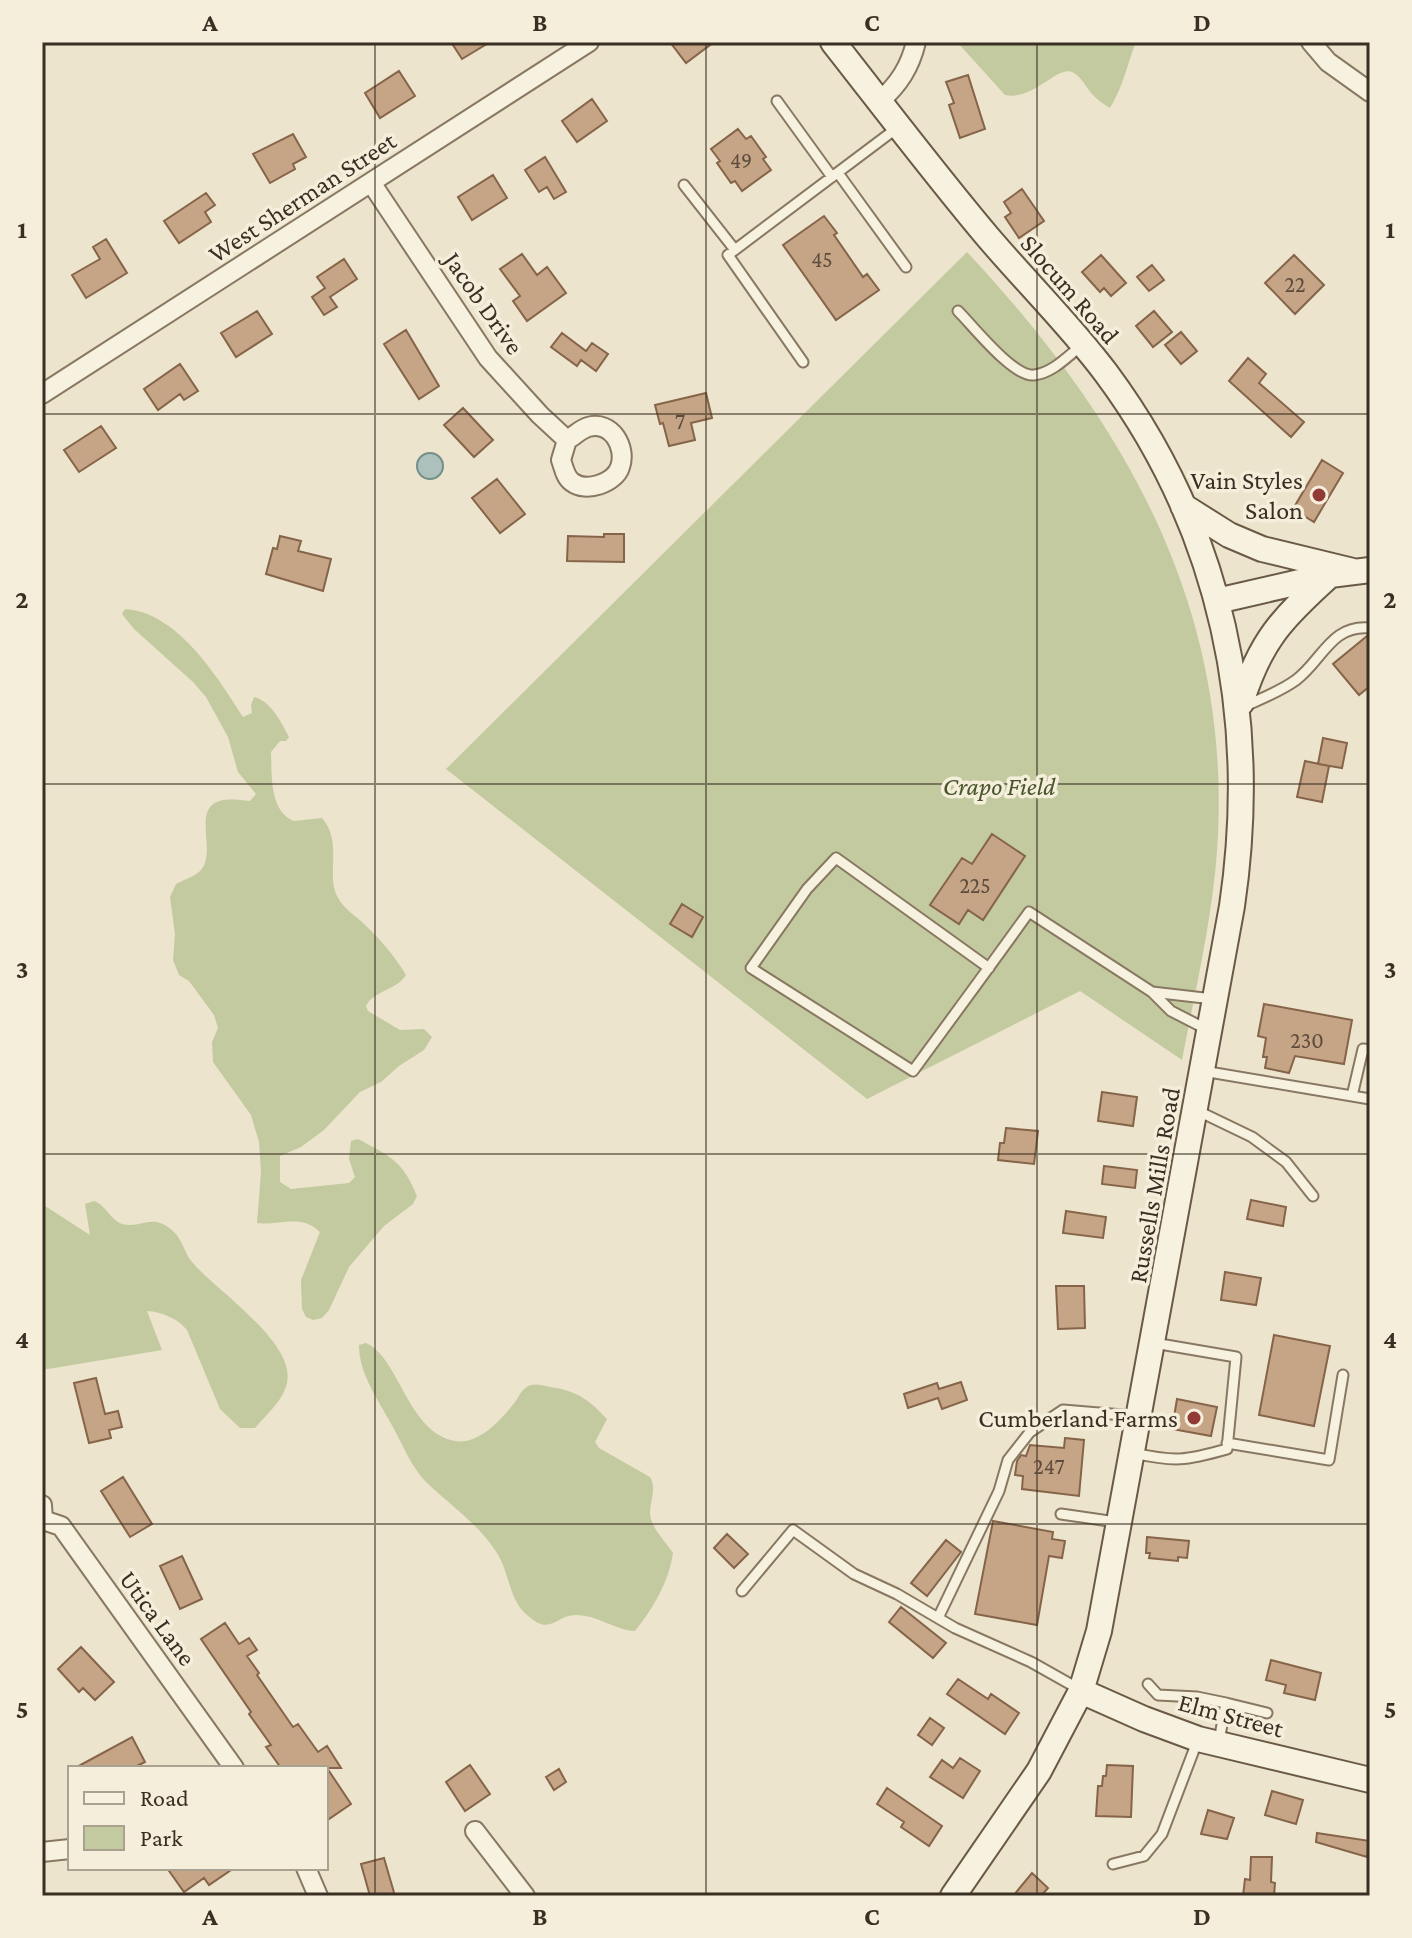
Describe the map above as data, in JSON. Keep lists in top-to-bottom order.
{
  "streets": {
    "main road": ["Slocum Road", "Russells Mills Road", "Elm Street"],
    "street": ["West Sherman Street", "Jacob Drive", "Utica Lane"]
  },
  "crossings": [
    ["West Sherman Street", "Jacob Drive"],
    ["Slocum Road", "Russells Mills Road"],
    ["Russells Mills Road", "Elm Street"]
  ],
  "parks": ["Crapo Field"],
  "places": ["Vain Styles Salon", "Cumberland Farms"],
  "house_numbers": [
    "49",
    "45",
    "22",
    "7",
    "225",
    "230",
    "247"
  ],
  "legend": ["Road", "Park"],
  "grid": {
    "columns": [
      "A",
      "B",
      "C",
      "D"
    ],
    "rows": [
      "1",
      "2",
      "3",
      "4",
      "5"
    ]
  }
}
